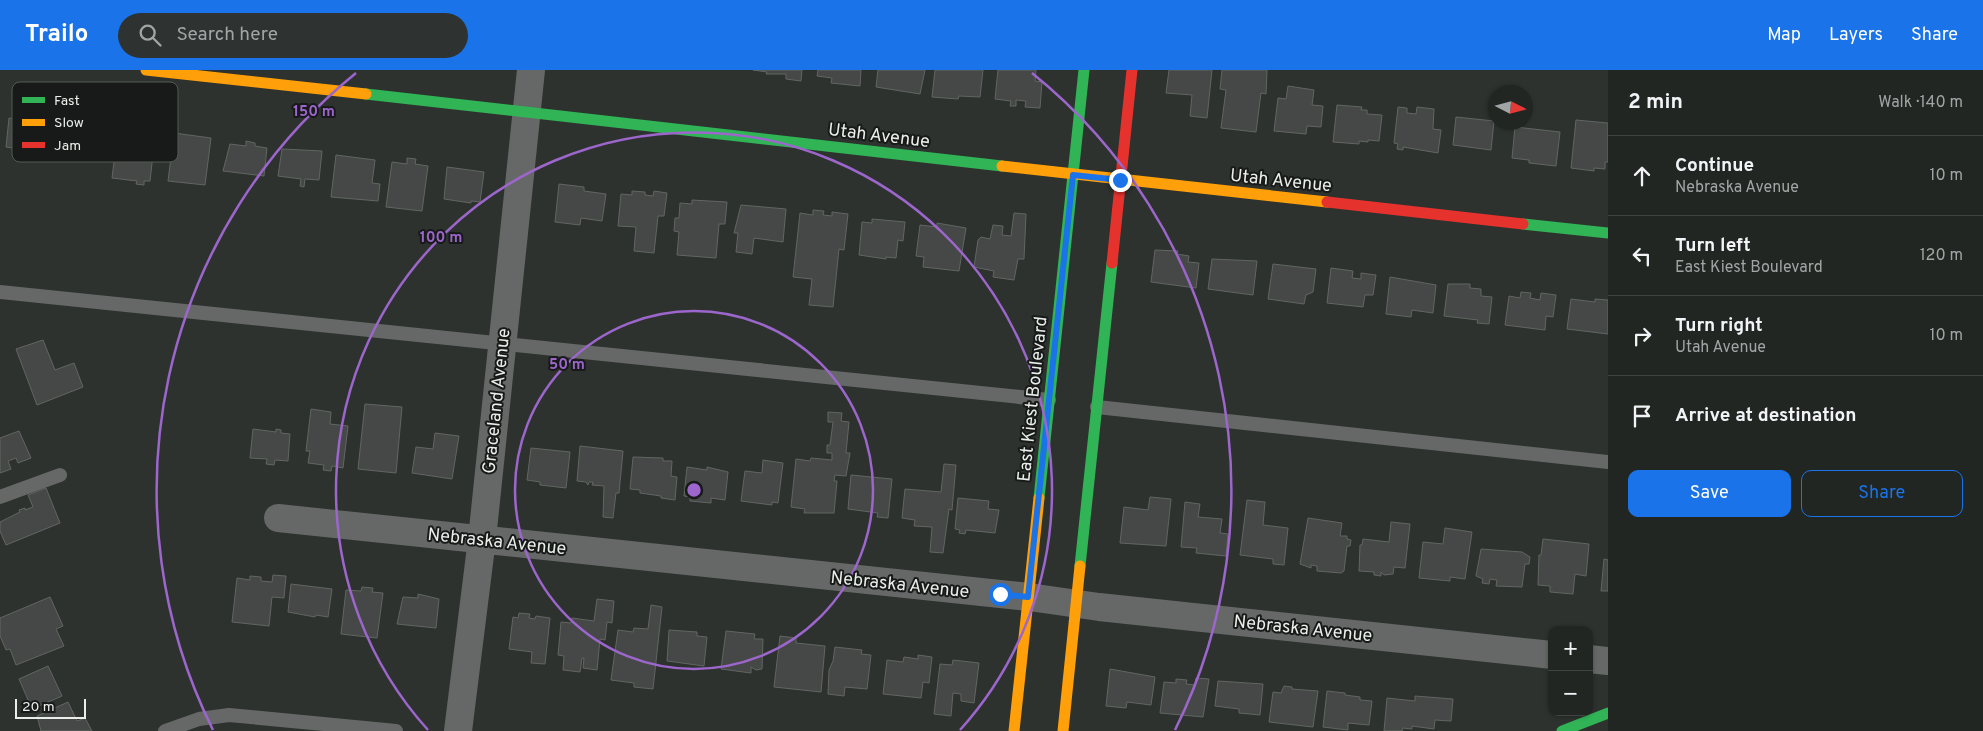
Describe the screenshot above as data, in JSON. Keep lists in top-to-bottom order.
{
  "streets": {
    "street": [
      "Utah Avenue",
      "East Kiest Boulevard",
      "Graceland Avenue",
      "Nebraska Avenue"
    ]
  },
  "crossings": [
    ["Utah Avenue", "East Kiest Boulevard"],
    ["Utah Avenue", "Graceland Avenue"],
    ["East Kiest Boulevard", "Nebraska Avenue"],
    ["Graceland Avenue", "Nebraska Avenue"]
  ],
  "legend": ["Fast", "Slow", "Jam"],
  "scale_bar": "20 m",
  "north": "right",
  "page": {
    "header": "Trailo",
    "search": "Search here",
    "nav": ["Map", "Layers", "Share"],
    "heading": ["2 min", "Walk · 140 m"],
    "list": [
      ["Continue", "Nebraska Avenue", "10 m"],
      ["Turn left", "East Kiest Boulevard", "120 m"],
      ["Turn right", "Utah Avenue", "10 m"],
      "Arrive at destination"
    ],
    "buttons": ["Save", "Share"],
    "map_buttons": ["+", "−"],
    "scale": "20 m"
  },
  "rings": ["150 m", "100 m", "50 m"]
}
